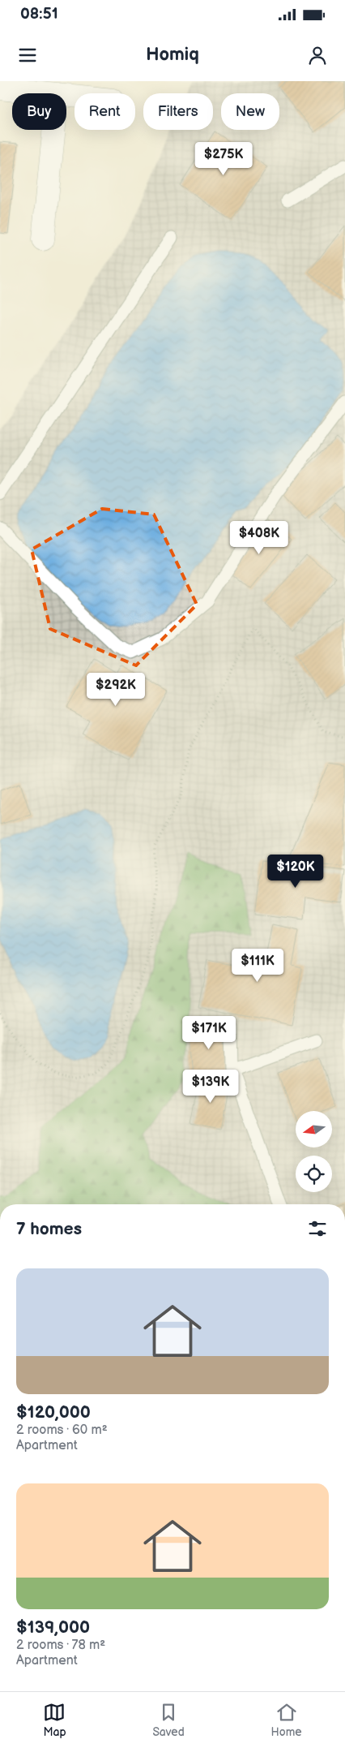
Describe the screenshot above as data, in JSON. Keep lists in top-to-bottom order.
{
  "north": "left",
  "page": {
    "status": "08:51",
    "header": "Homiq",
    "chip": [
      "Buy",
      "Rent",
      "Filters",
      "New"
    ],
    "price": [
      "$275K",
      "$408K",
      "$292K",
      "$120K",
      "$111K",
      "$171K",
      "$139K"
    ],
    "heading": "7 homes",
    "list": [
      {
        "name": "$120,000",
        "note": "2 rooms · 60 m² · Apartment"
      },
      {
        "name": "$139,000",
        "note": "2 rooms · 78 m² · Apartment"
      }
    ],
    "tabs": ["Map", "Saved", "Home"]
  }
}
